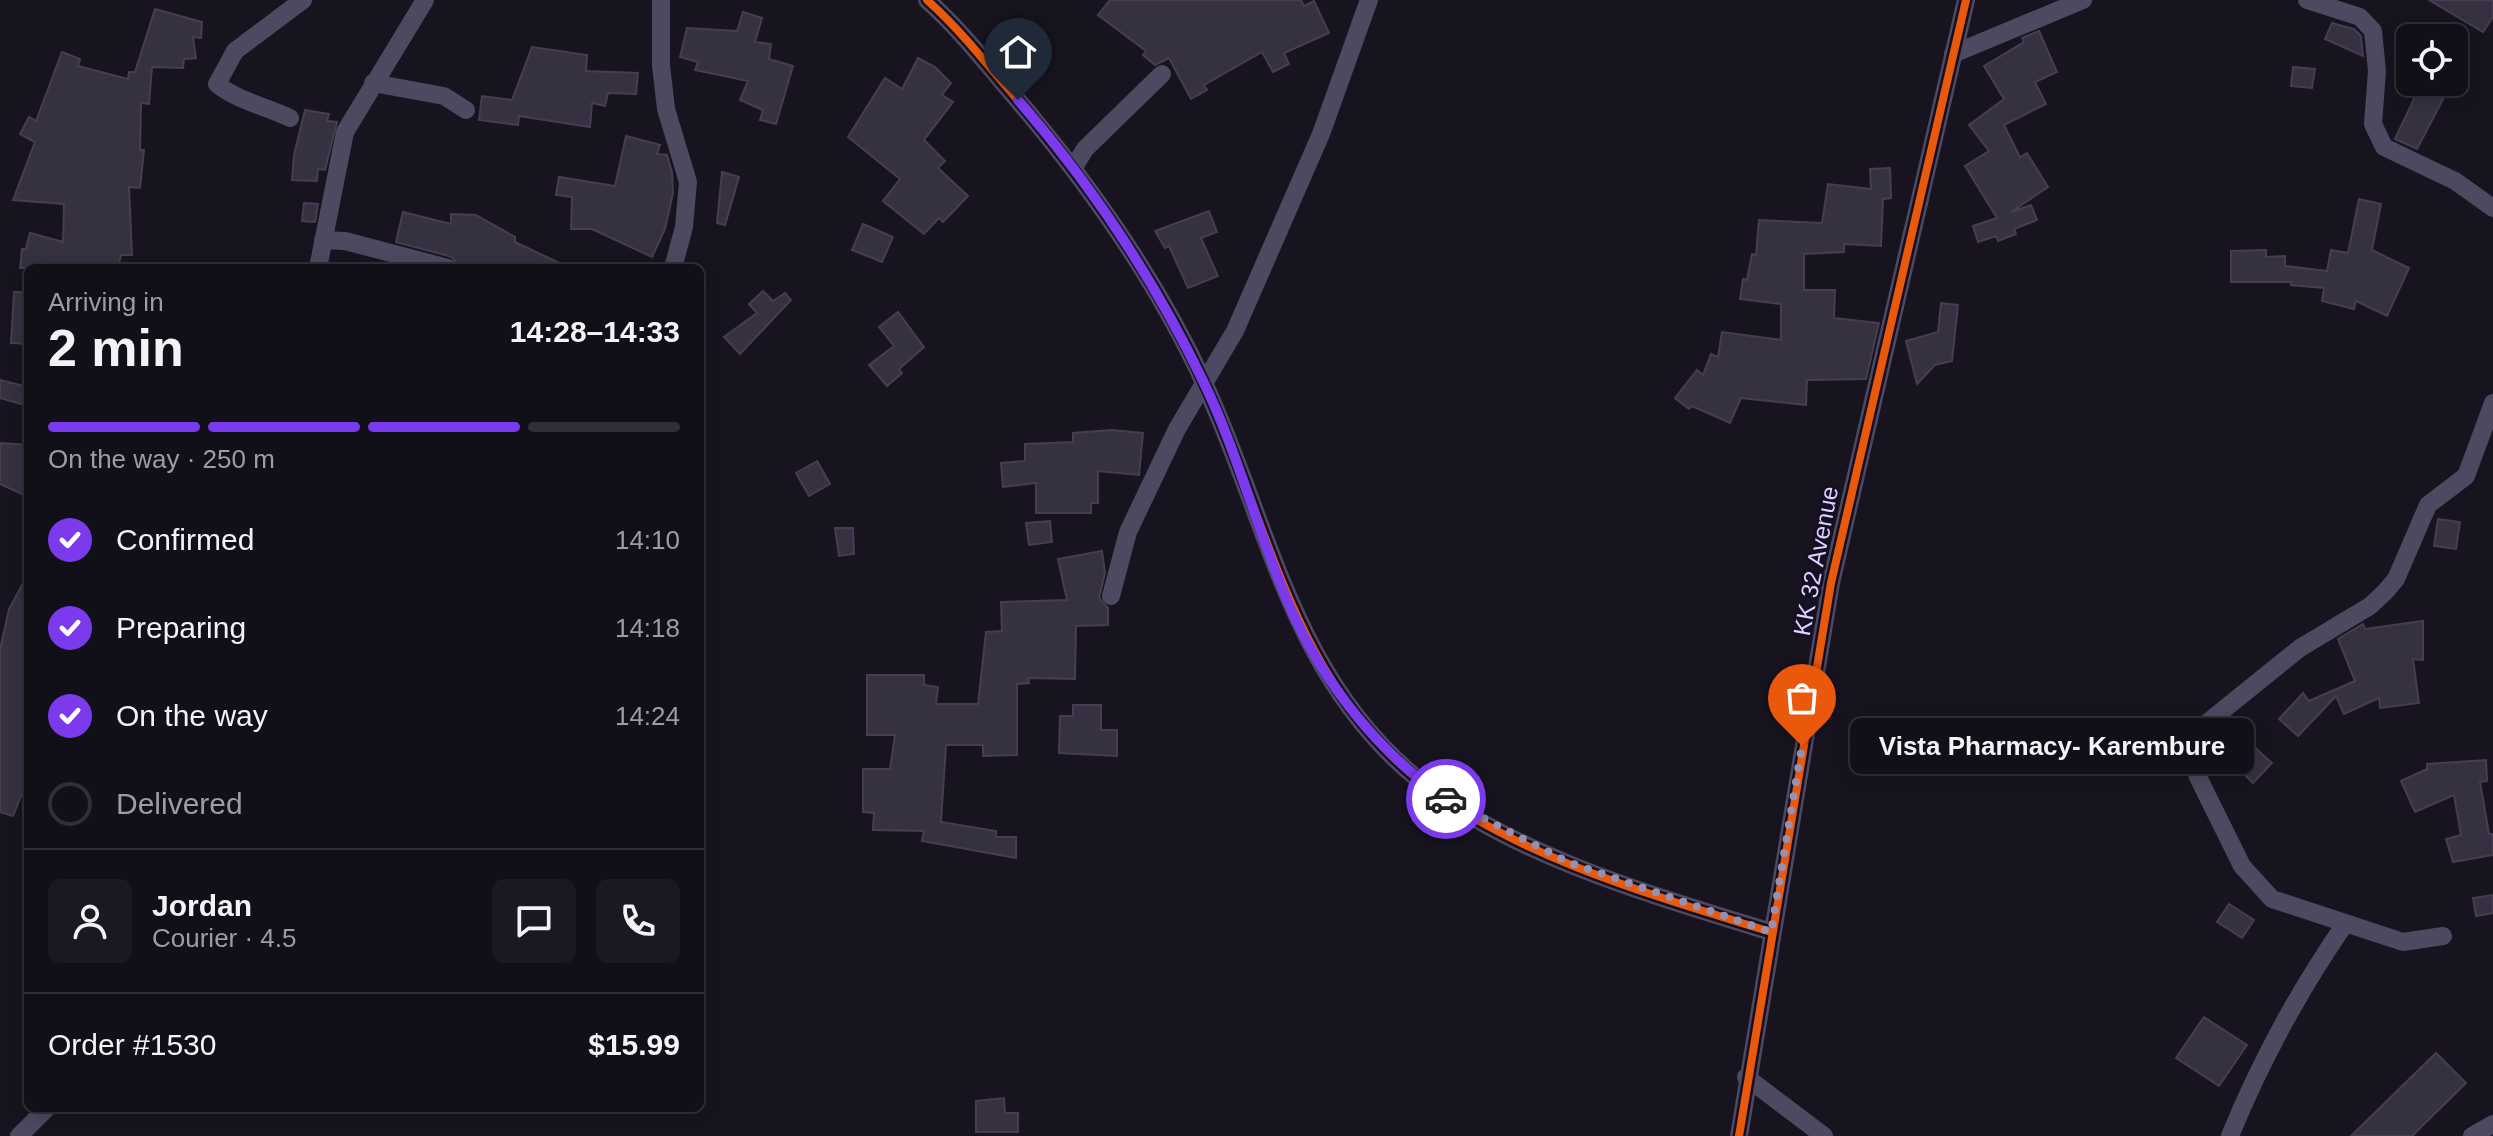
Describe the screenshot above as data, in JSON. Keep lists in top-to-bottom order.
{
  "streets": {
    "street": ["KK 32 Avenue"]
  },
  "places": ["Vista Pharmacy- Karembure"],
  "page": {
    "heading": ["2 min", "Arriving in", "14:28–14:33"],
    "panel": [
      "Jordan",
      "Courier · 4.5",
      "Order #1530",
      "$15.99"
    ],
    "bar": "On the way · 250 m",
    "list": [
      ["Confirmed", "14:10"],
      ["Preparing", "14:18"],
      ["On the way", "14:24"],
      "Delivered"
    ],
    "bubble": "Vista Pharmacy- Karembure"
  }
}
